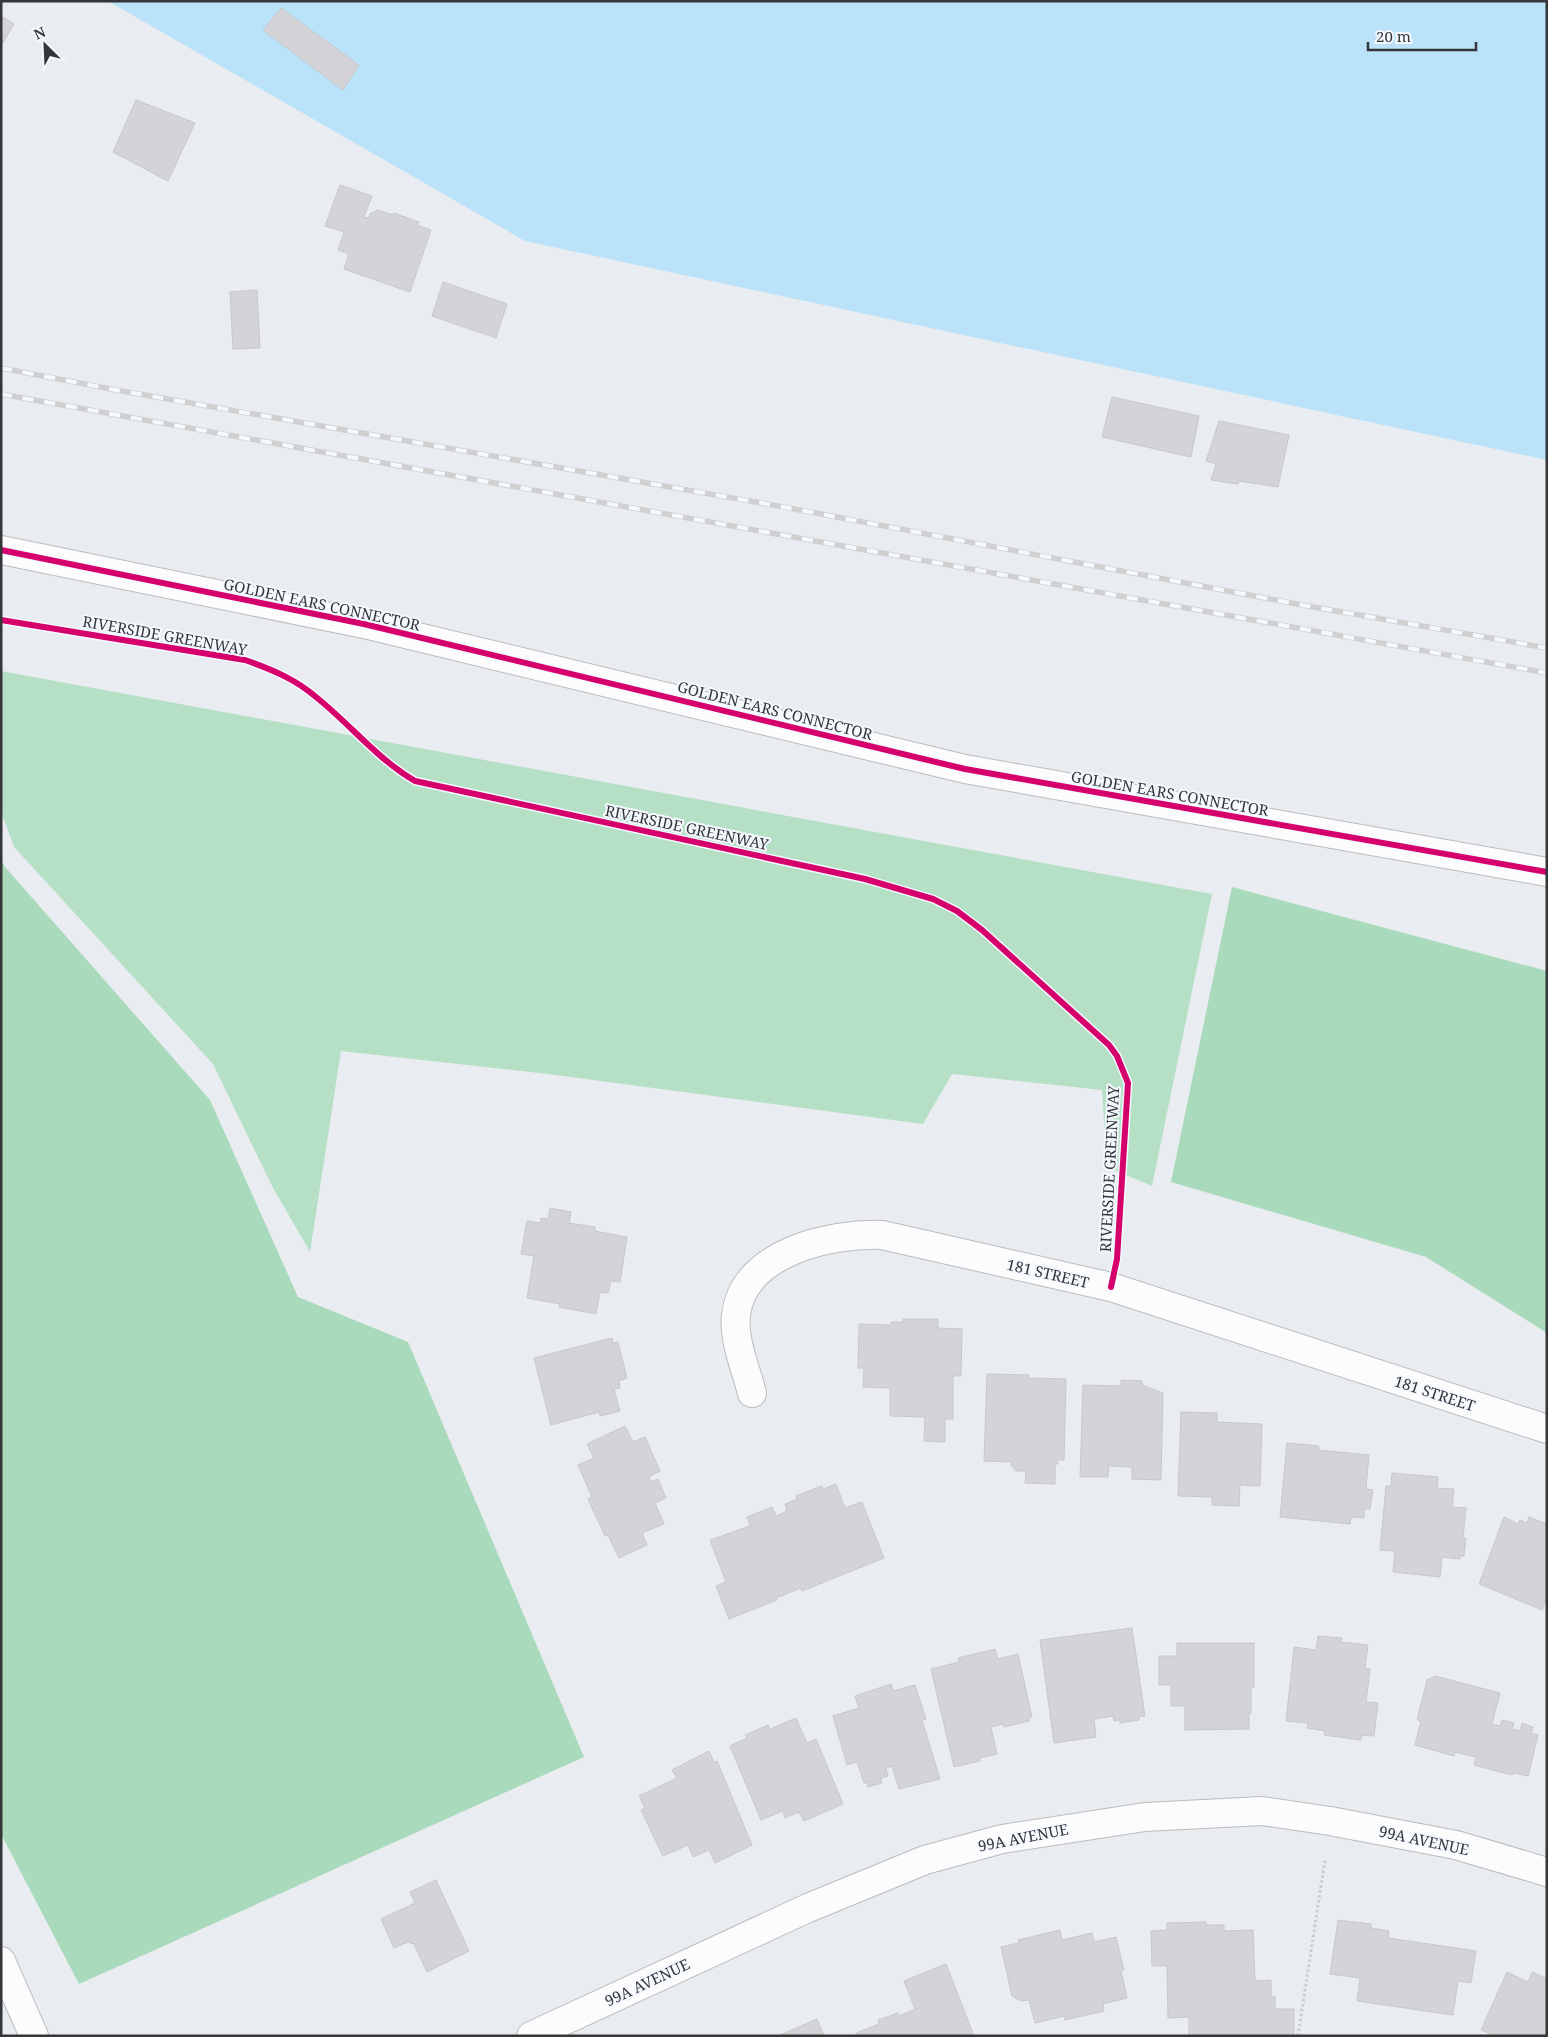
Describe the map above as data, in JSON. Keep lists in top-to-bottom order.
{
  "streets": {
    "street": ["GOLDEN EARS CONNECTOR", "181 STREET", "99A AVENUE"],
    "cycle path": ["RIVERSIDE GREENWAY"]
  },
  "scale_bar": "20 m",
  "north": "top left"
}
